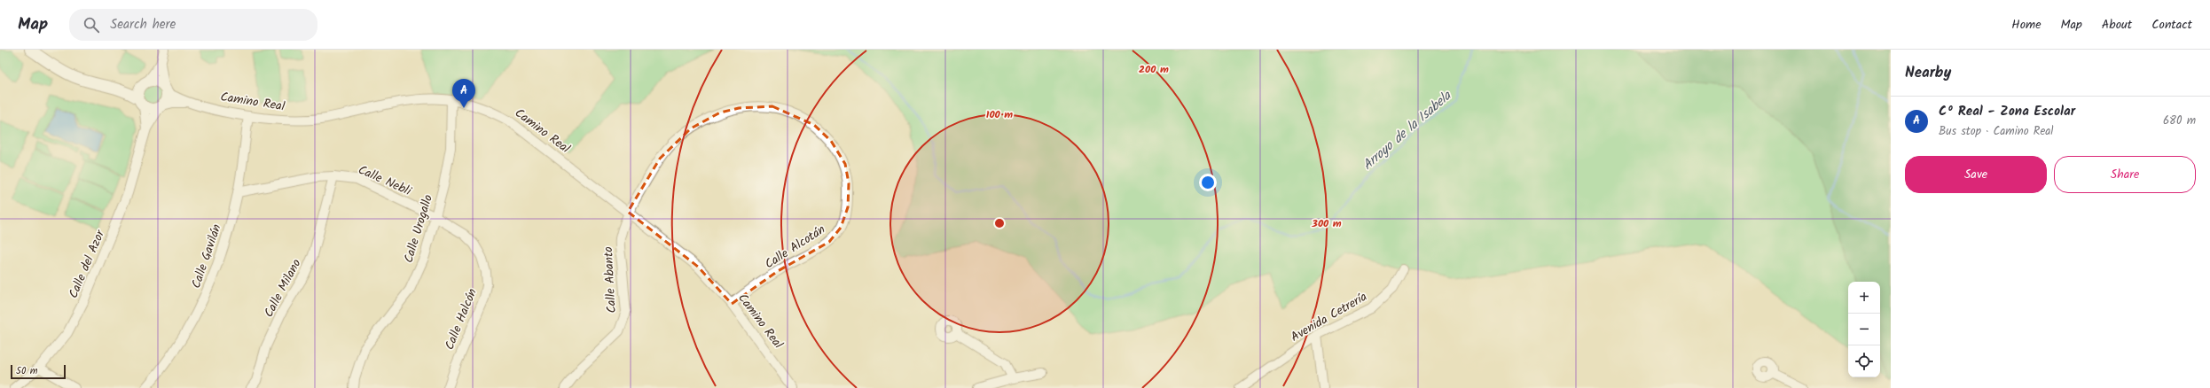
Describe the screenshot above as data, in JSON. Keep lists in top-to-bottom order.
{
  "streets": {
    "street": [
      "Camino Real",
      "Calle Nebli",
      "Calle Urogallo",
      "Calle Alcotán",
      "Calle Gavilán",
      "Calle del Azor",
      "Calle Abanto",
      "Calle Milano",
      "Avenida Cetrería",
      "Calle Halcón"
    ]
  },
  "crossings": [
    ["Camino Real", "Calle Urogallo"],
    ["Camino Real", "Calle Alcotán"],
    ["Camino Real", "Calle Gavilán"],
    ["Camino Real", "Calle del Azor"],
    ["Camino Real", "Calle Abanto"],
    ["Calle Nebli", "Calle Urogallo"],
    ["Calle Nebli", "Calle Gavilán"],
    ["Calle Nebli", "Calle Milano"],
    ["Calle Nebli", "Calle Halcón"],
    ["Calle Urogallo", "Calle Halcón"],
    ["Calle Alcotán", "Calle Abanto"]
  ],
  "water": ["Arroyo de la Isabela"],
  "scale_bar": "50 m",
  "page": {
    "header": "Map",
    "search": "Search here",
    "nav": [
      "Home",
      "Map",
      "About",
      "Contact"
    ],
    "heading": "Nearby",
    "pins": "A",
    "list": [
      {
        "mark": "A",
        "name": "Cº Real - Zona Escolar",
        "note": "Bus stop · Camino Real",
        "value": "680 m"
      }
    ],
    "buttons": ["Save", "Share"],
    "map_buttons": ["+", "−"],
    "scale": "50 m"
  },
  "rings": ["200 m", "100 m", "300 m"]
}
